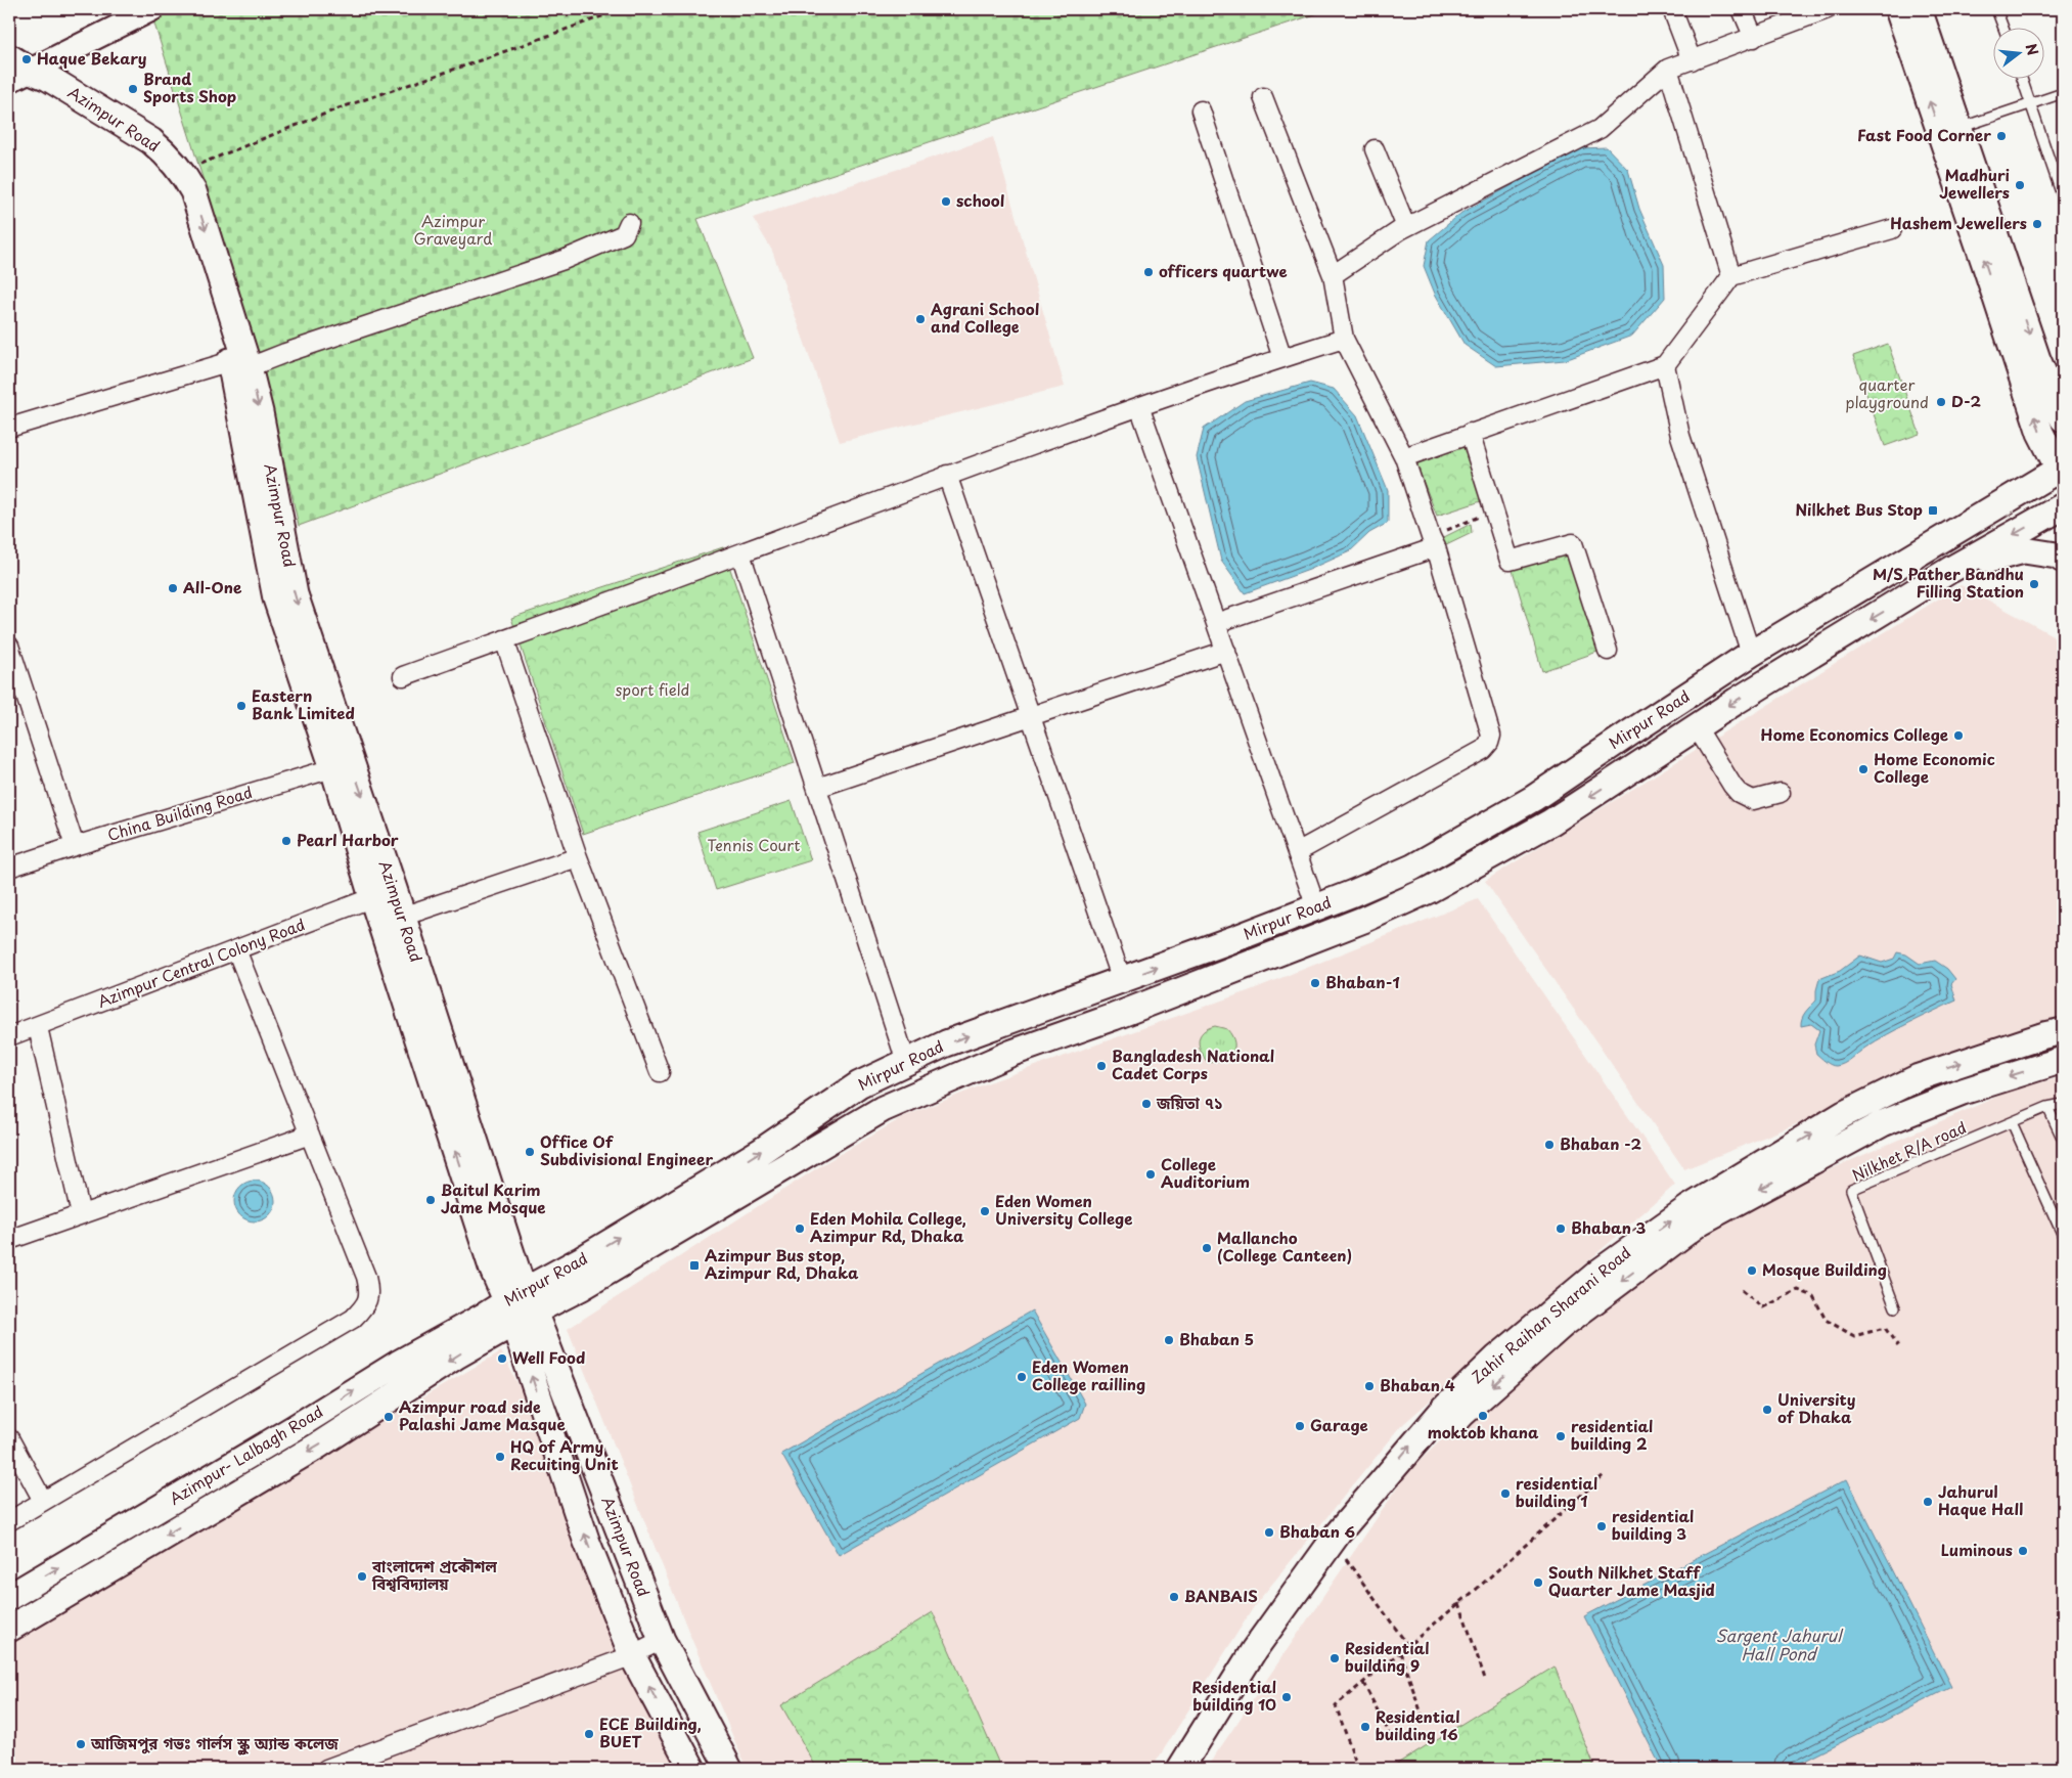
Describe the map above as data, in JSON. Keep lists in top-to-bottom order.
{
  "streets": {
    "main road": [
      "Azimpur Road",
      "Mirpur Road",
      "Zahir Raihan Sharani Road",
      "Azimpur- Lalbagh Road"
    ],
    "street": ["China Building Road", "Azimpur Central Colony Road"],
    "lane": ["Nilkhet R/A road"]
  },
  "crossings": [
    ["Azimpur Road", "Mirpur Road"],
    ["Azimpur Road", "China Building Road"],
    ["Azimpur Road", "Azimpur Central Colony Road"],
    ["Azimpur Road", "Azimpur- Lalbagh Road"],
    ["Mirpur Road", "Azimpur- Lalbagh Road"]
  ],
  "water": ["Sargent Jahurul Hall Pond"],
  "parks": [
    "Azimpur Graveyard",
    "quarter playground",
    "sport field",
    "Tennis Court"
  ],
  "places": {
    "other": [
      "Haque Bekary",
      "Brand Sports Shop",
      "Fast Food Corner",
      "Madhuri Jewellers",
      "school",
      "Hashem Jewellers",
      "officers quartwe",
      "Agrani School and College",
      "D-2",
      "M/S Pather Bandhu Filling Station",
      "All-One",
      "Eastern Bank Limited",
      "Home Economics College",
      "Home Economic College",
      "Pearl Harbor",
      "Bhaban-1",
      "Bangladesh National Cadet Corps",
      "জয়িতা ৭১",
      "Bhaban -2",
      "Office Of Subdivisional Engineer",
      "College Auditorium",
      "Baitul Karim Jame Mosque",
      "Eden Women University College",
      "Eden Mohila College, Azimpur Rd, Dhaka",
      "Bhaban 3",
      "Mallancho (College Canteen)",
      "Mosque Building",
      "Bhaban 5",
      "Well Food",
      "Eden Women College railling",
      "Bhaban 4",
      "University of Dhaka",
      "moktob khana",
      "Azimpur road side Palashi Jame Masque",
      "Garage",
      "residential building 2",
      "HQ of Army Recuiting Unit",
      "residential building 1",
      "Jahurul Haque Hall",
      "residential building 3",
      "Bhaban 6",
      "Luminous",
      "বাংলাদেশ প্রকৌশল বিশ্ববিদ্যালয়",
      "South Nilkhet Staff Quarter Jame Masjid",
      "BANBAIS",
      "Residential building 9",
      "Residential building 10",
      "Residential building 16",
      "ECE Building, BUET",
      "আজিমপুর গভঃ গার্লস স্কুল অ্যান্ড কলেজ"
    ],
    "transit": ["Nilkhet Bus Stop", "Azimpur Bus stop, Azimpur Rd, Dhaka"]
  },
  "north": "right"
}
